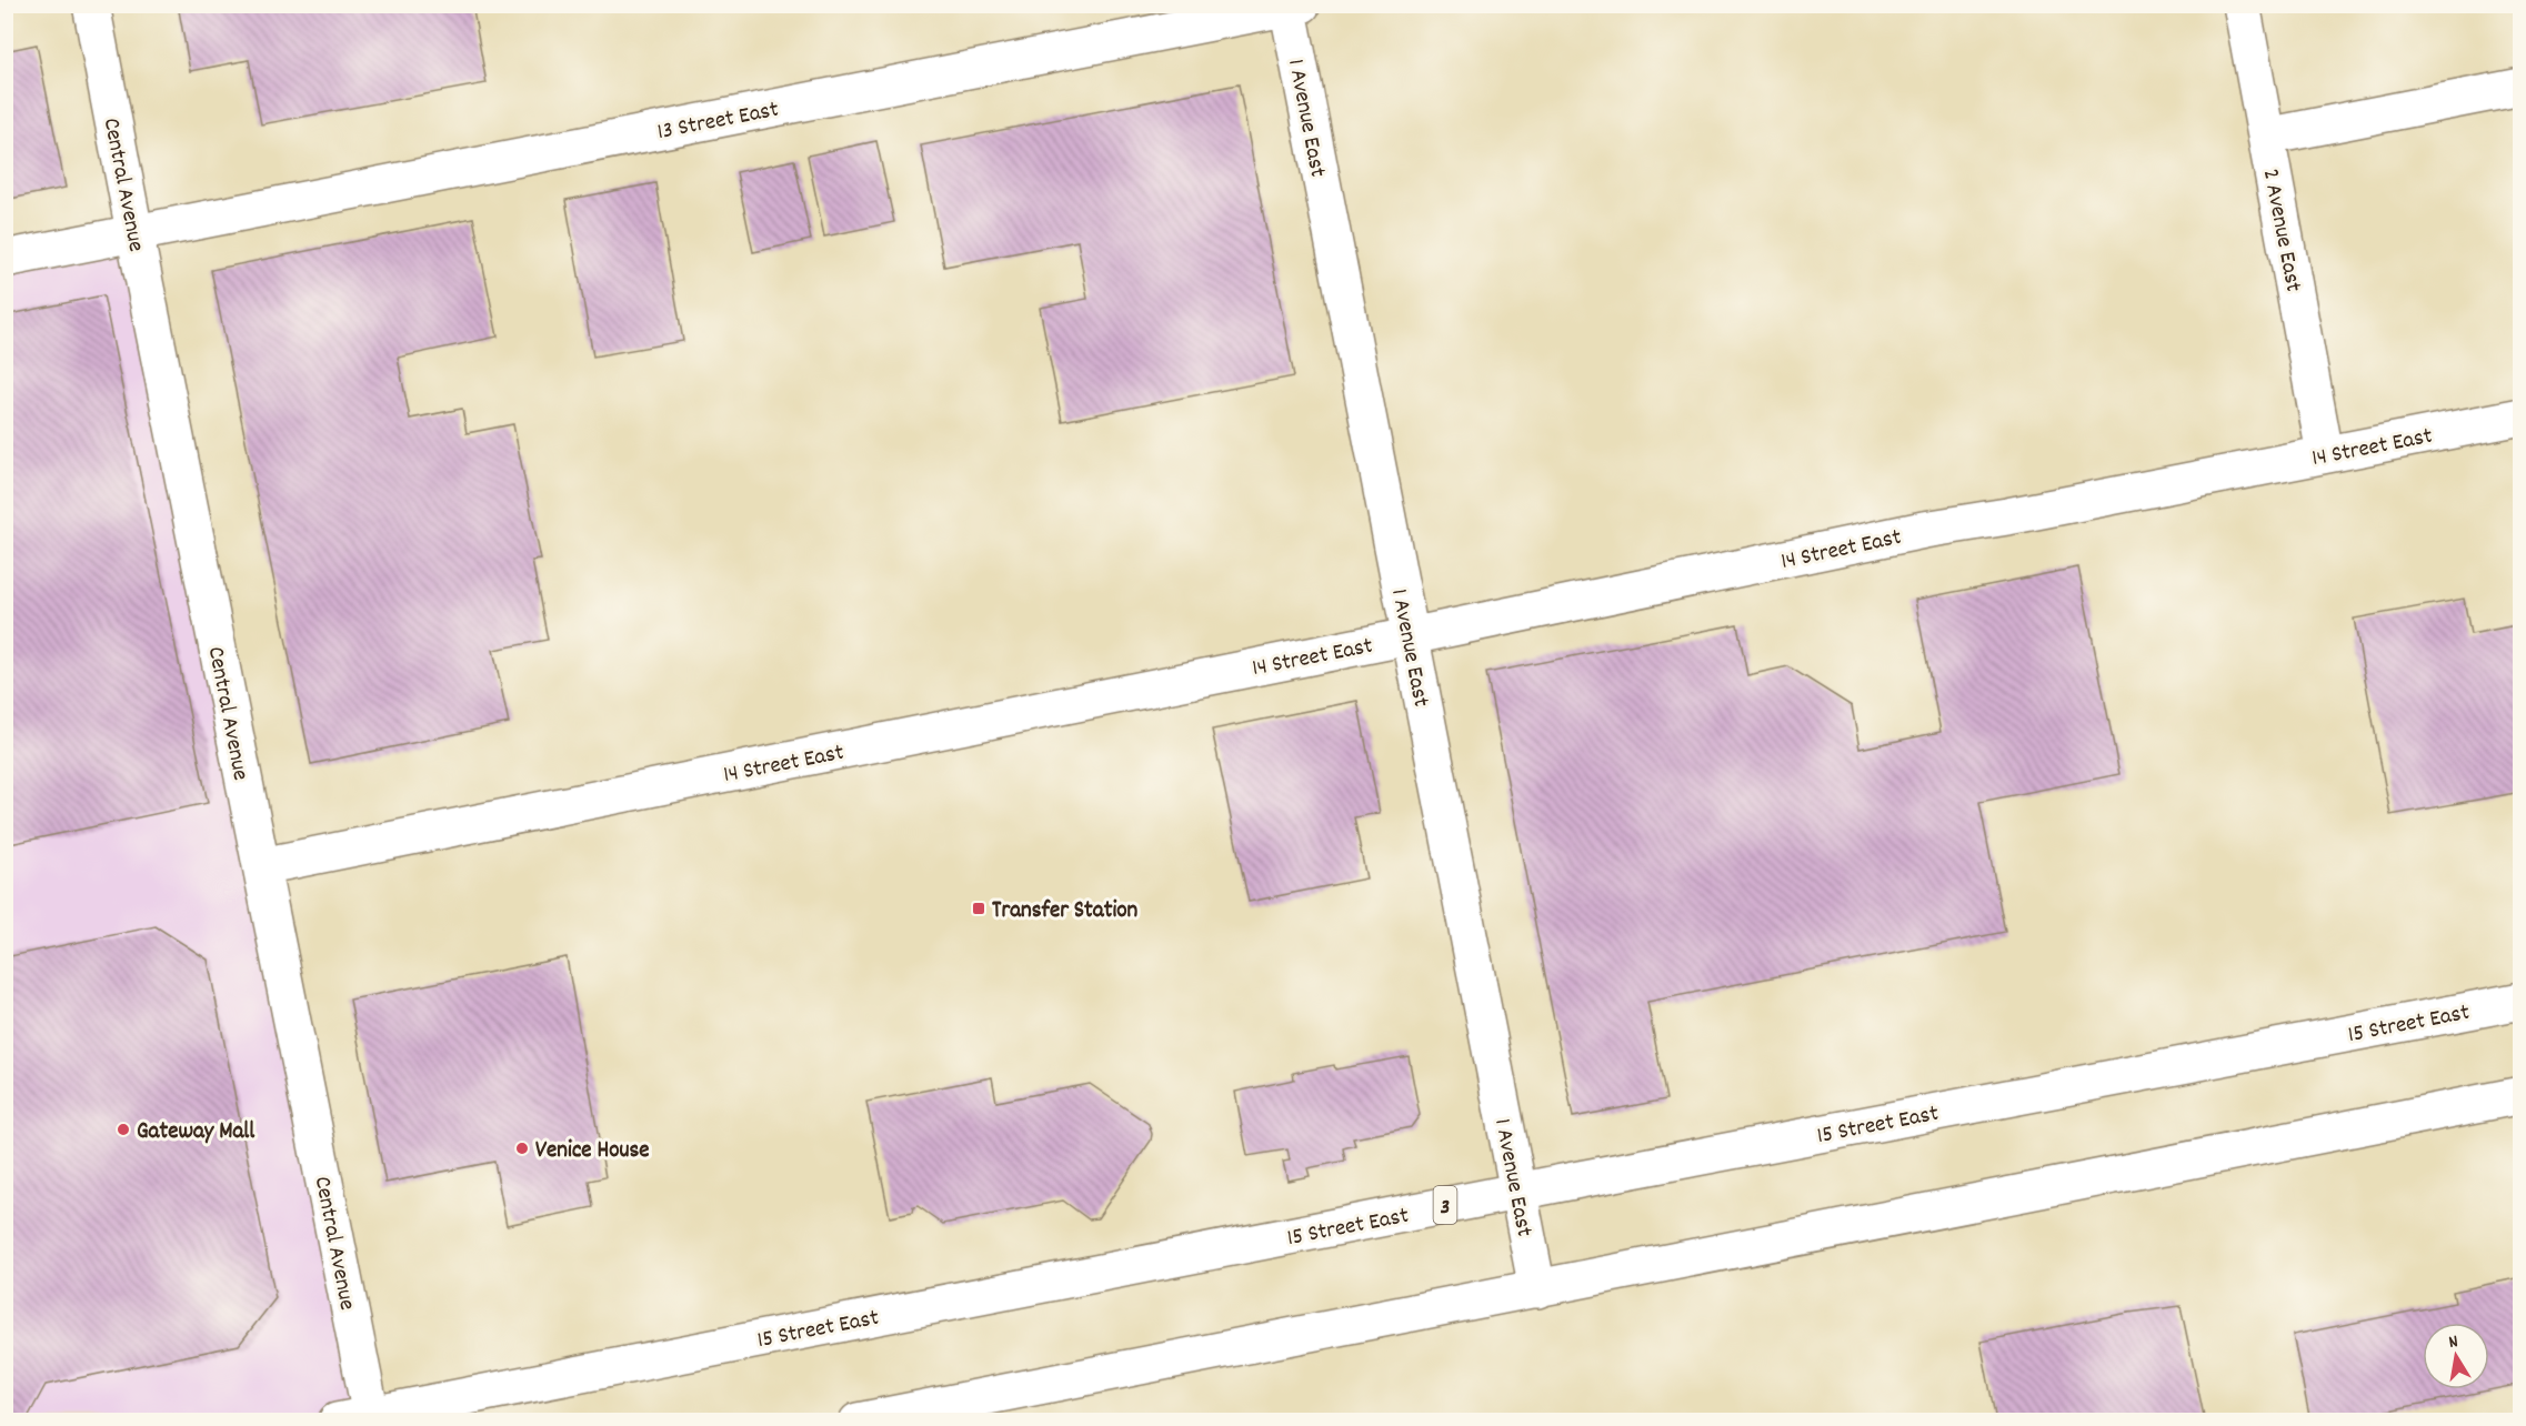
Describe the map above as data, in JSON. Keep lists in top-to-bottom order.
{
  "streets": {
    "street": [
      "1 Avenue East",
      "13 Street East",
      "Central Avenue",
      "2 Avenue East",
      "14 Street East",
      "15 Street East",
      "3"
    ]
  },
  "crossings": [
    ["1 Avenue East", "13 Street East"],
    ["1 Avenue East", "14 Street East"],
    ["1 Avenue East", "15 Street East"],
    ["13 Street East", "Central Avenue"],
    ["Central Avenue", "14 Street East"],
    ["Central Avenue", "15 Street East"],
    ["Central Avenue", "3"],
    ["2 Avenue East", "14 Street East"],
    ["15 Street East", "3"]
  ],
  "places": {
    "transit": ["Transfer Station"],
    "other": ["Gateway Mall", "Venice House"]
  },
  "north": "top"
}
